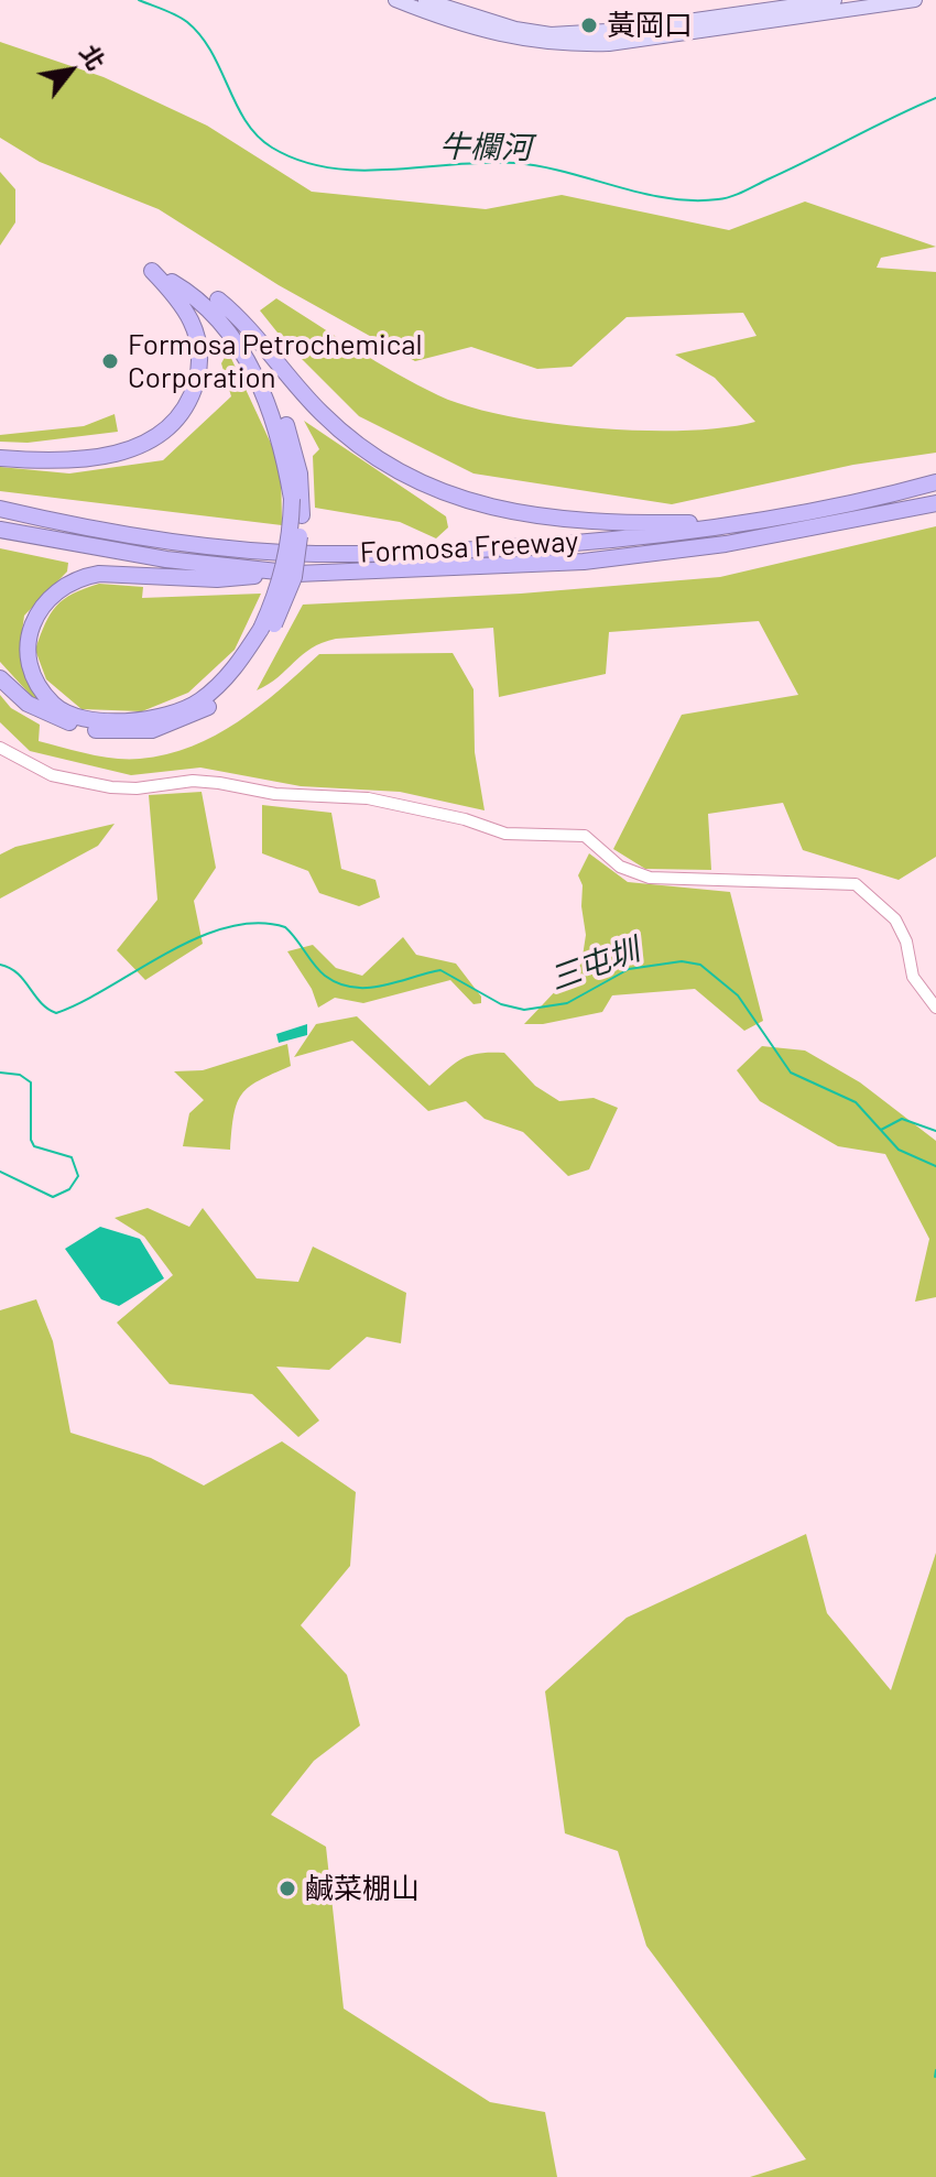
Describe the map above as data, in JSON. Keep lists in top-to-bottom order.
{
  "streets": {
    "highway": ["Formosa Freeway"]
  },
  "water": ["牛欄河", "三屯圳"],
  "places": ["黃岡口", "Formosa Petrochemical Corporation", "鹹菜棚山"],
  "north": "top right"
}
